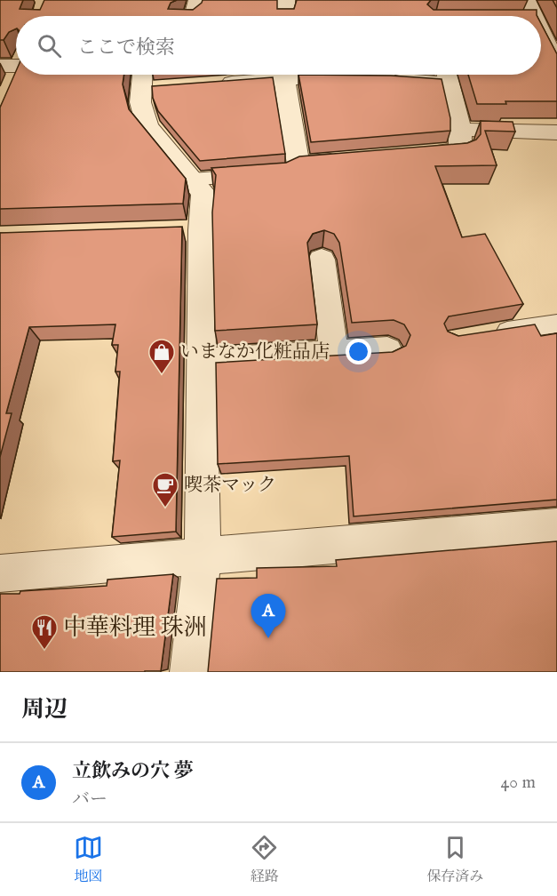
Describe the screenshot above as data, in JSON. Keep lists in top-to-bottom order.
{
  "places": {
    "shop": ["いまなか化粧品店"],
    "cafe": ["喫茶マック"],
    "restaurant": ["中華料理 珠洲"]
  },
  "page": {
    "search": "ここで検索",
    "pins": "A",
    "heading": "周辺",
    "list": [
      {
        "mark": "A",
        "name": "立飲みの穴 夢",
        "note": "バー",
        "value": "40 m"
      }
    ],
    "nav": ["地図", "経路", "保存済み"]
  }
}
